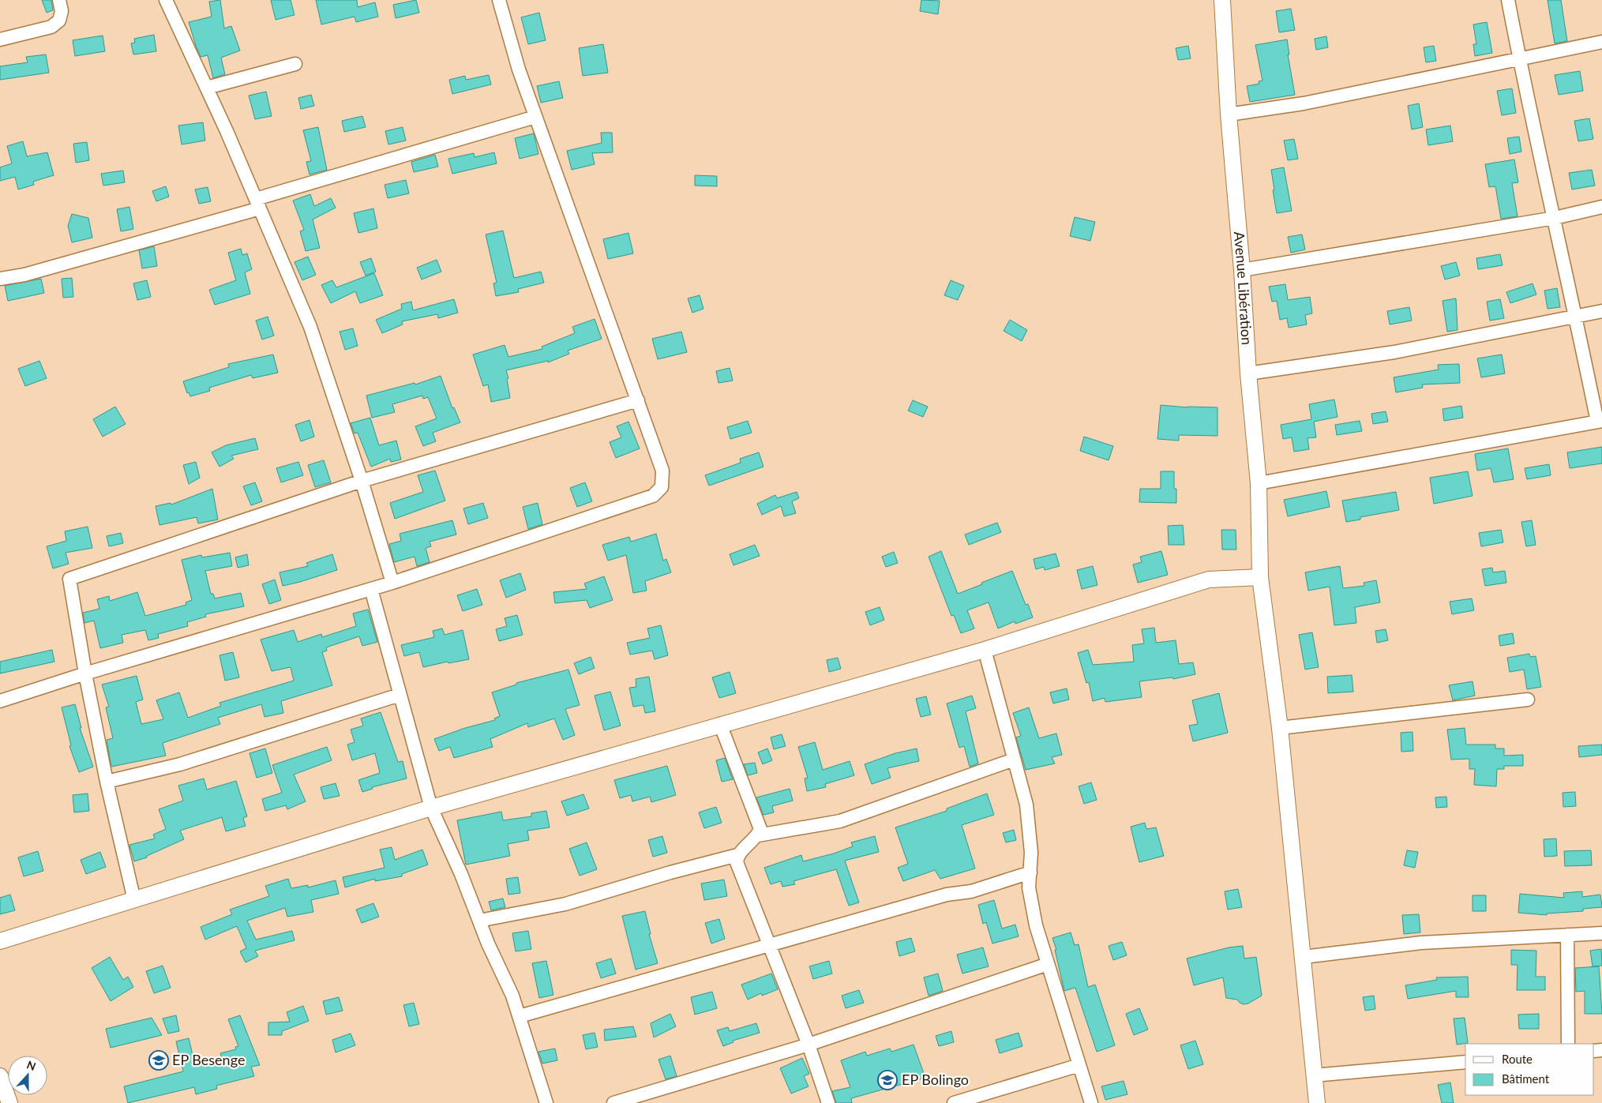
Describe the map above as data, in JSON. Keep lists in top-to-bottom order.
{
  "streets": {
    "street": ["Avenue Libération"]
  },
  "places": {
    "school or university": ["EP Besenge", "EP Bolingo"]
  },
  "legend": ["Route", "Bâtiment"],
  "north": "top"
}
